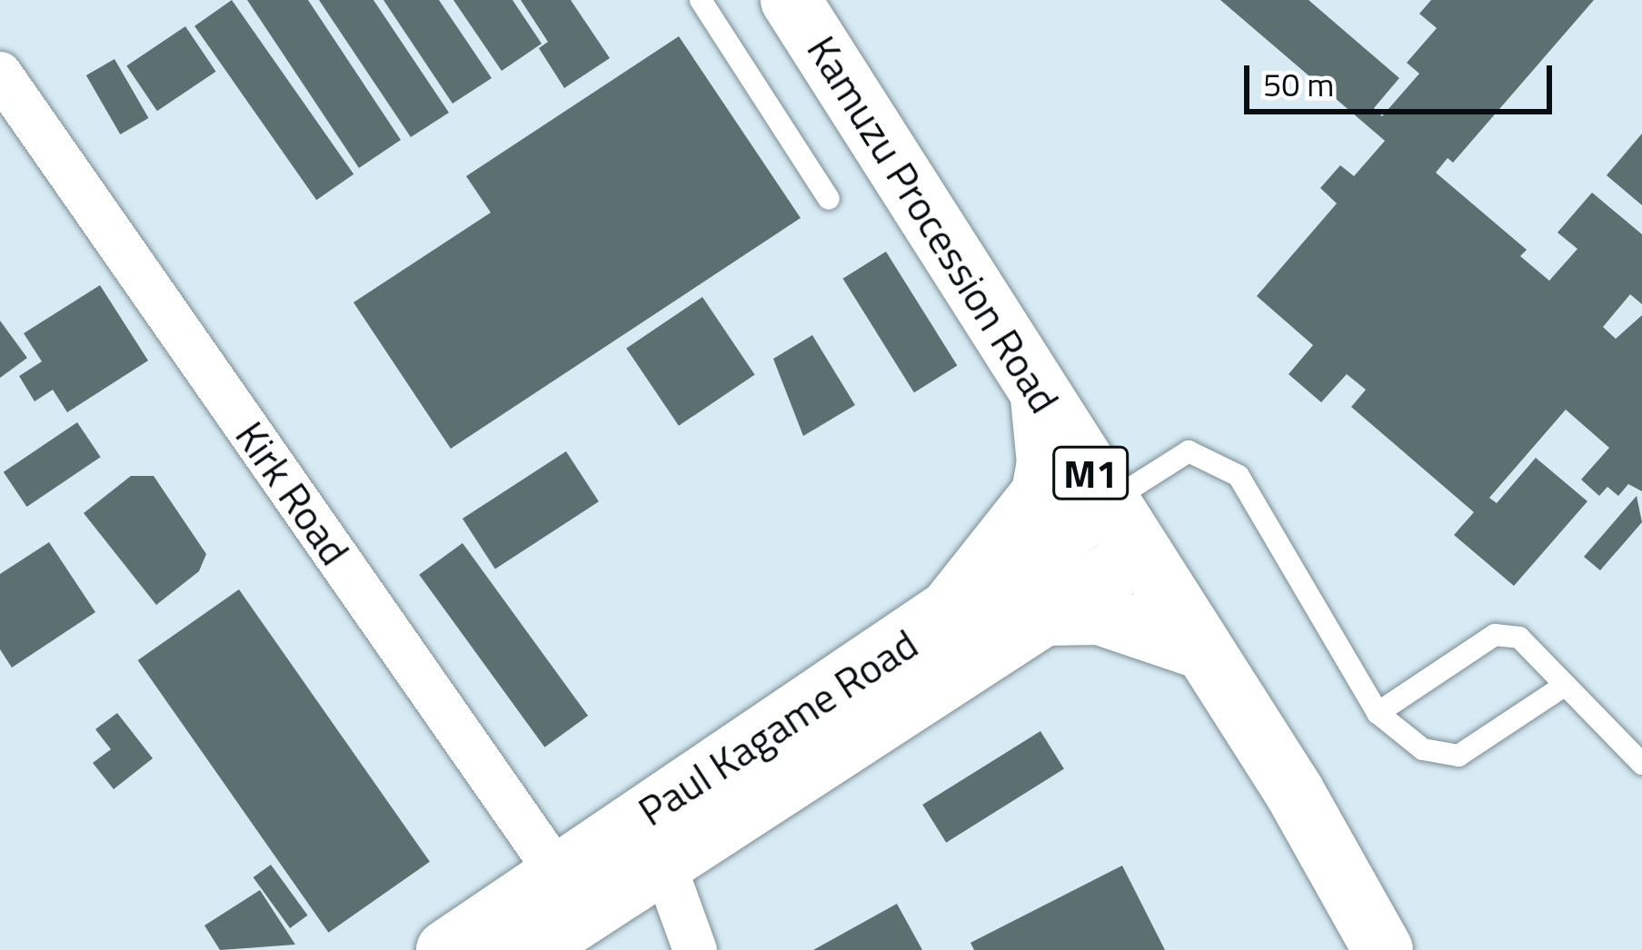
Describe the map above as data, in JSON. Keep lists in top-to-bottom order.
{
  "streets": {
    "main road": ["Kamuzu Procession Road", "M1", "Paul Kagame Road"],
    "street": ["Kirk Road"]
  },
  "crossings": [
    ["Kamuzu Procession Road", "Paul Kagame Road"],
    ["Kirk Road", "Paul Kagame Road"]
  ],
  "scale_bar": "50 m"
}
